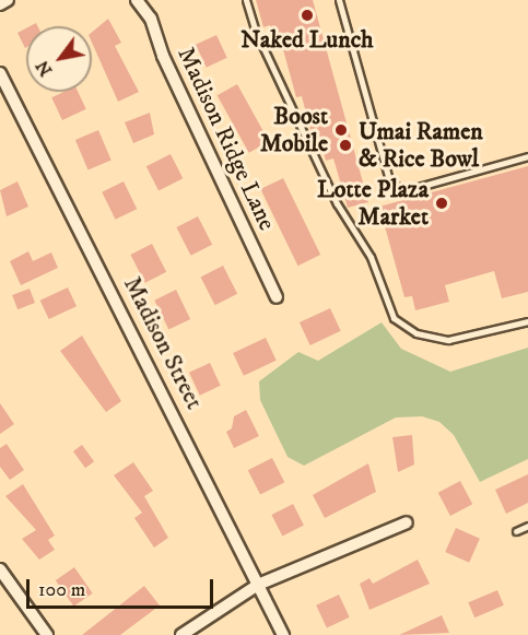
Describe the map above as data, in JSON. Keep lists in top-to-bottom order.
{
  "streets": {
    "street": ["Madison Ridge Lane", "Madison Street"]
  },
  "places": [
    "Naked Lunch",
    "Boost Mobile",
    "Umai Ramen & Rice Bowl",
    "Lotte Plaza Market"
  ],
  "scale_bar": "100 m",
  "north": "bottom left"
}
